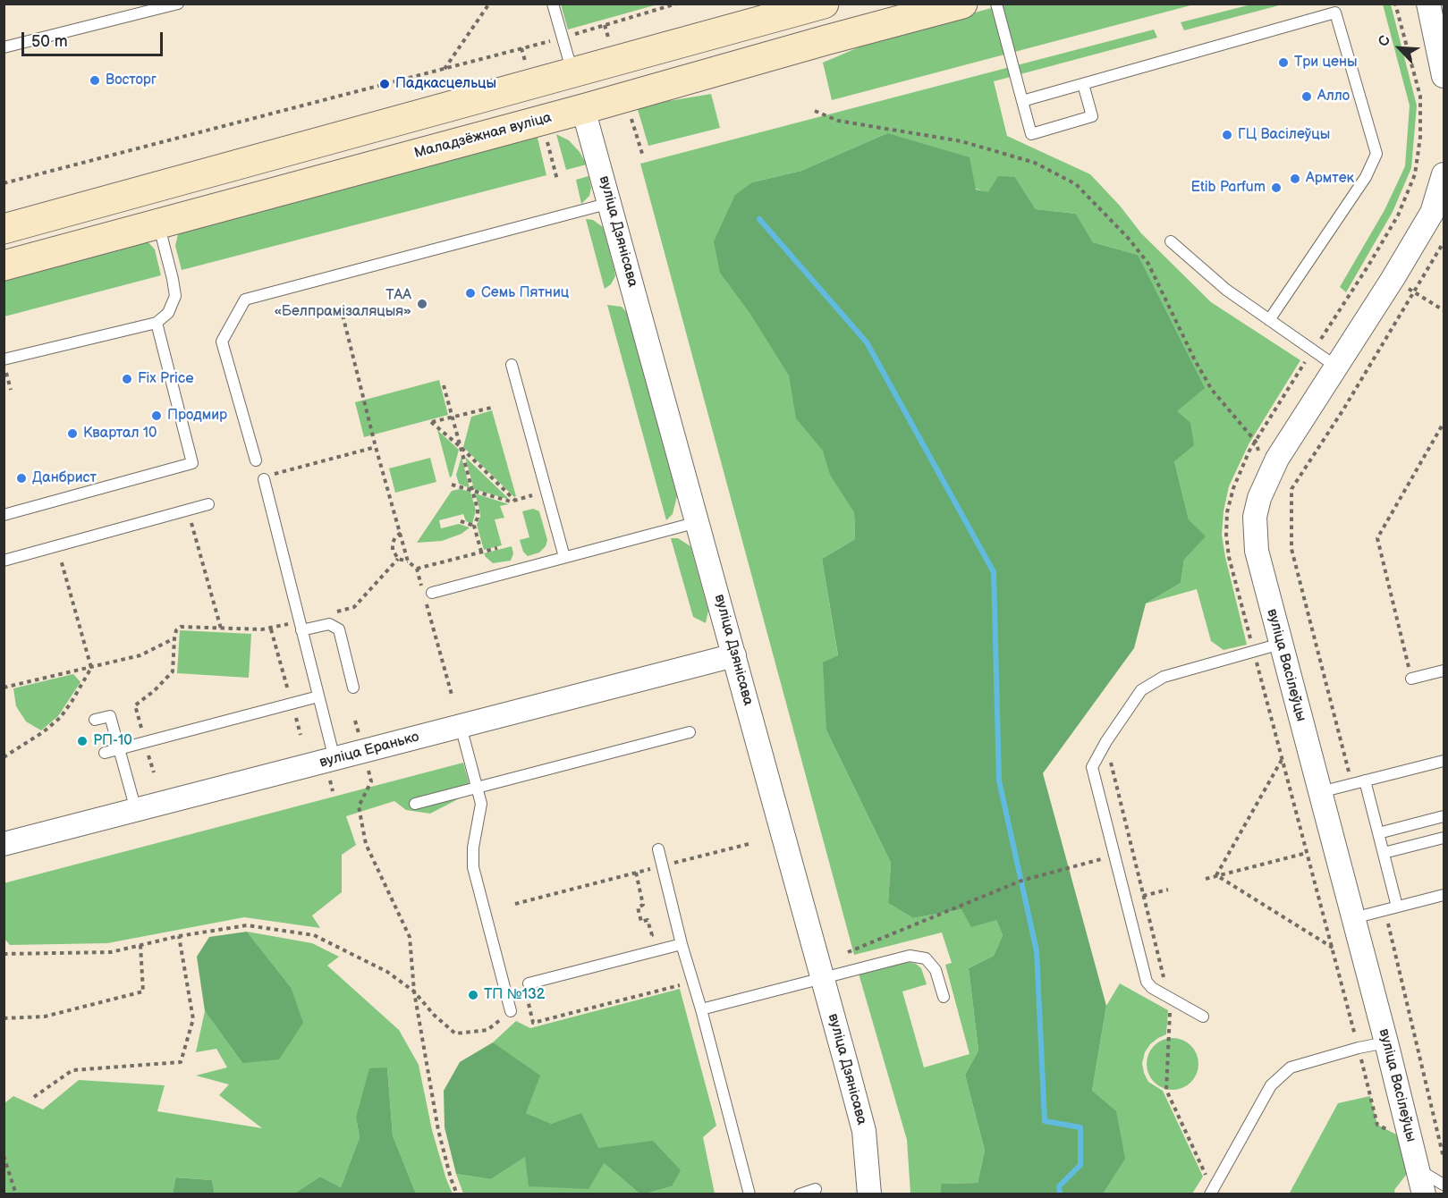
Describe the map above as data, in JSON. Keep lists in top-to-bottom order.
{
  "streets": {
    "main road": ["Маладзёжная вуліца"],
    "street": ["вуліца Дзянісава", "вуліца Васілеўцы", "вуліца Еранько"]
  },
  "crossings": [
    ["Маладзёжная вуліца", "вуліца Дзянісава"],
    ["вуліца Дзянісава", "вуліца Еранько"]
  ],
  "places": [
    "Три цены",
    "Восторг",
    "Падкасцельцы",
    "Алло",
    "ГЦ Васілеўцы",
    "Армтек",
    "Etib Parfum",
    "Семь Пятниц",
    "ТАА «Белпрамізаляцыя»",
    "Fix Price",
    "Продмир",
    "Квартал 10",
    "Данбрист",
    "РП-10",
    "ТП №132"
  ],
  "scale_bar": "50 m",
  "north": "top left"
}
